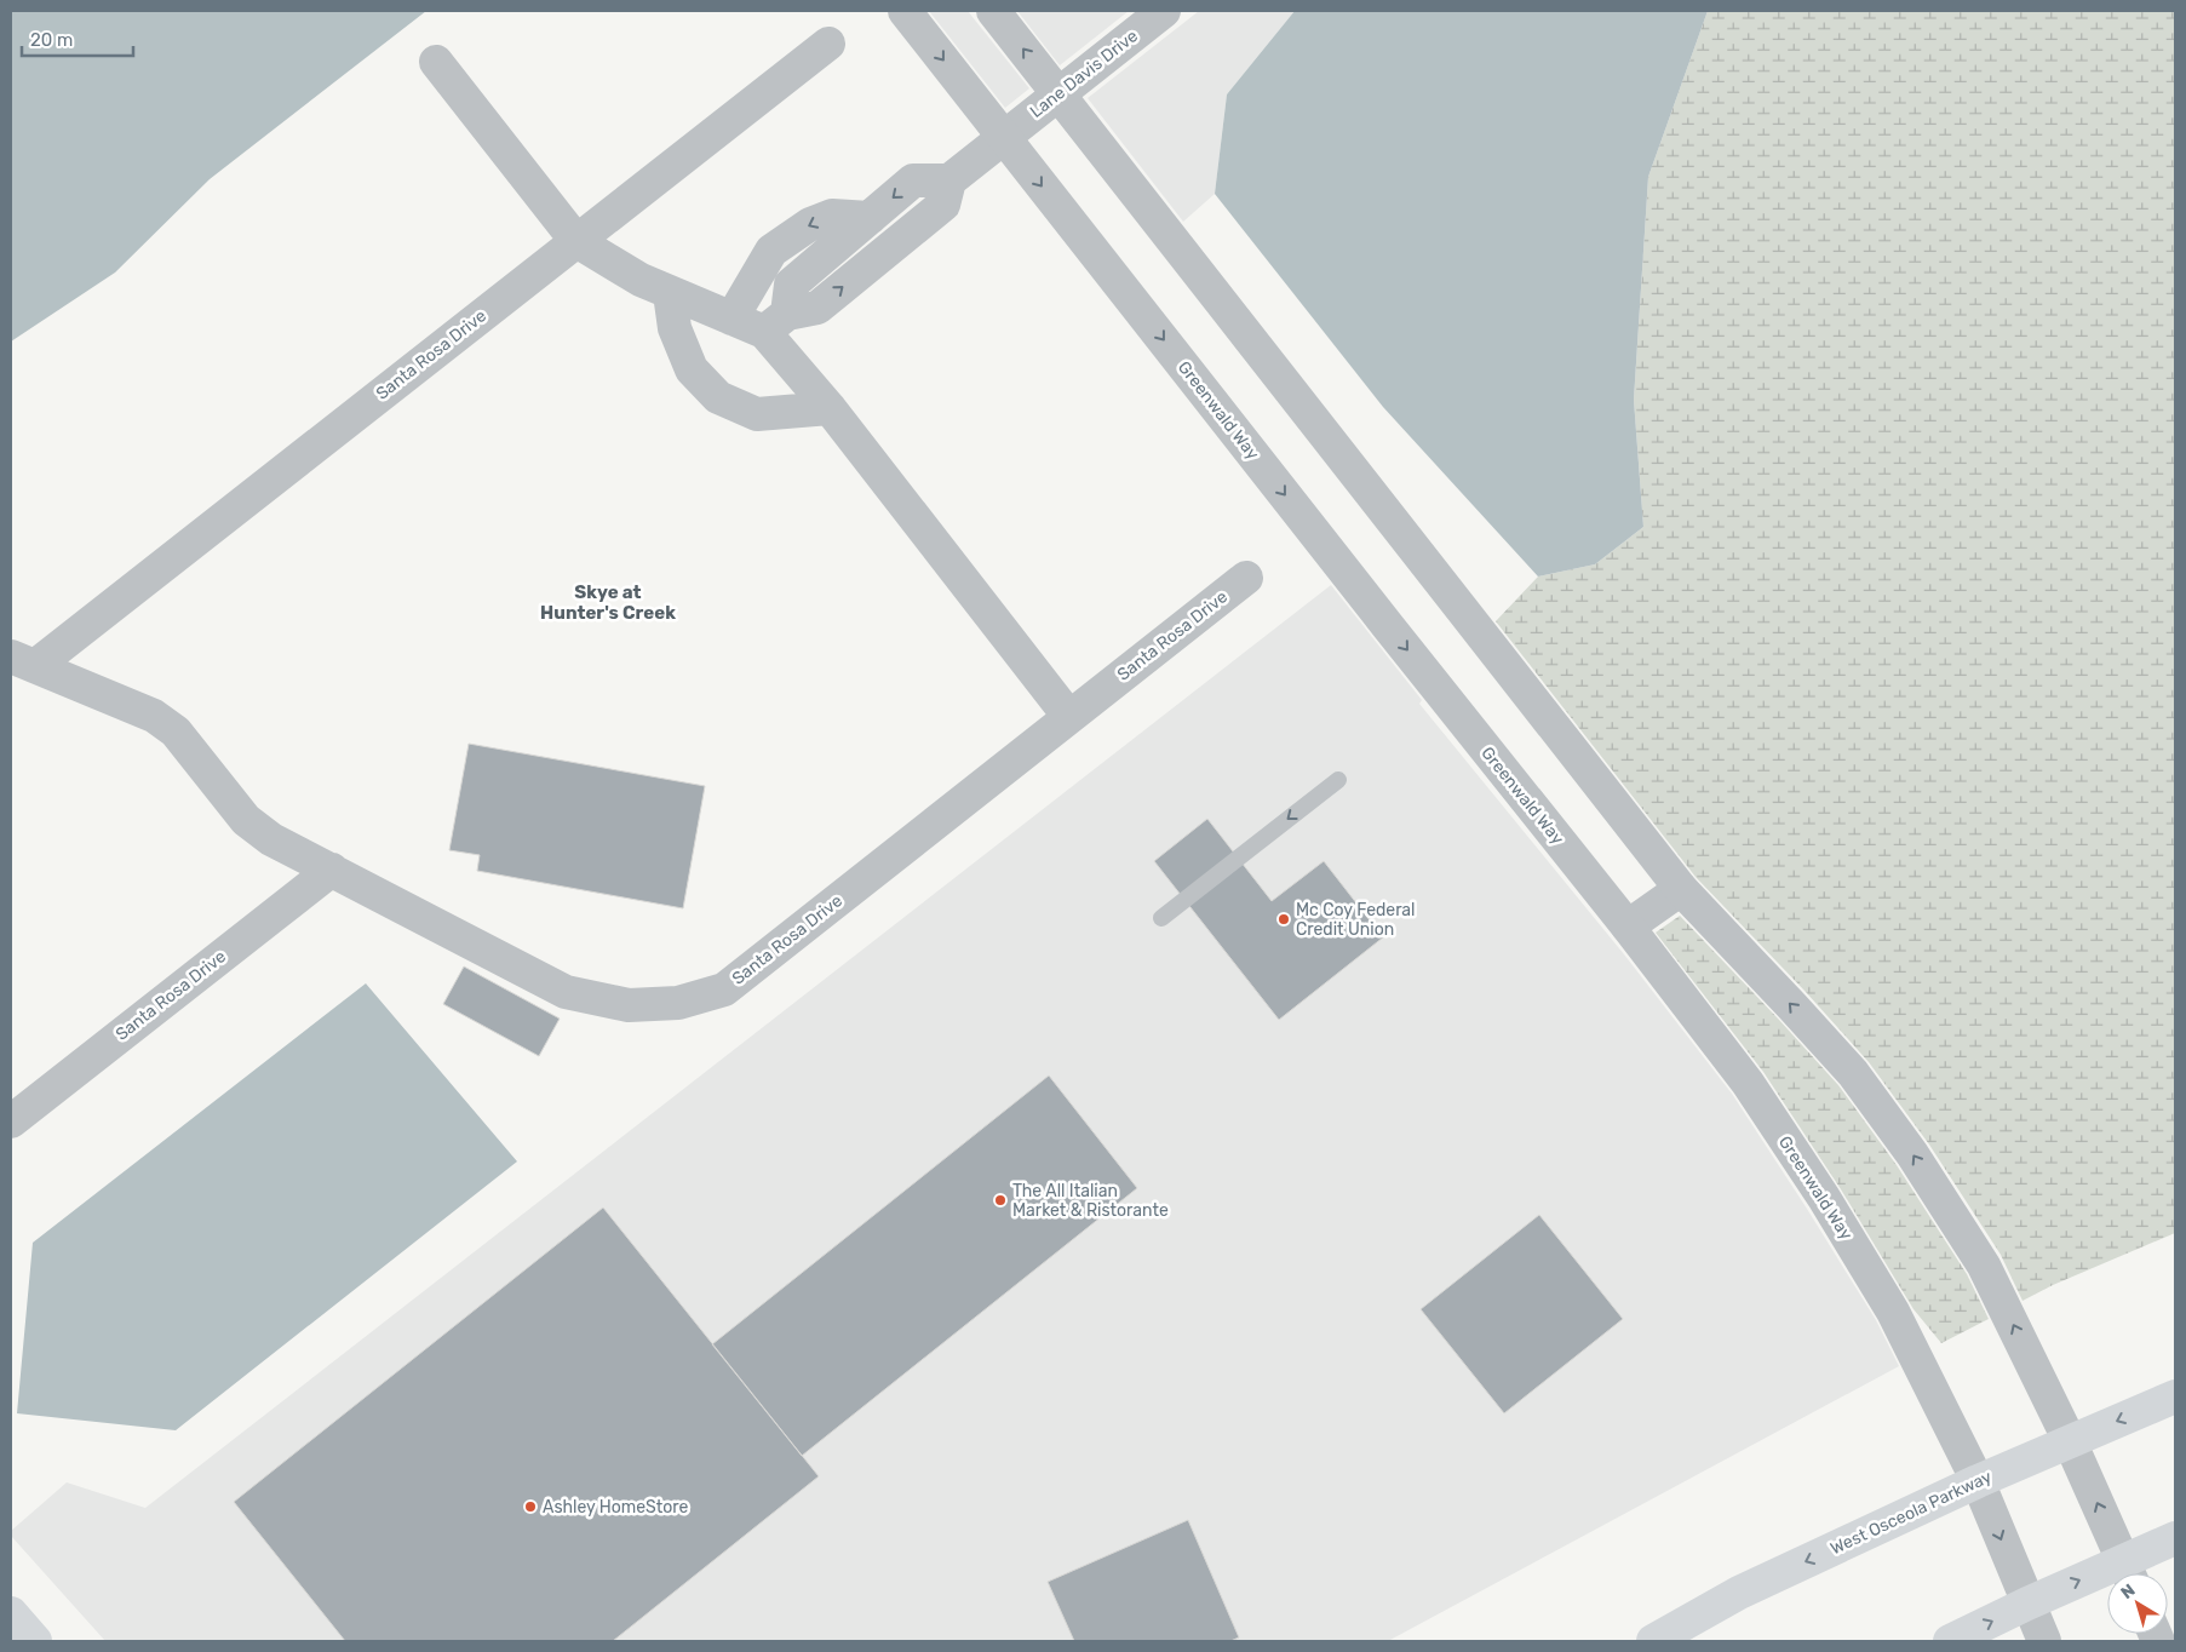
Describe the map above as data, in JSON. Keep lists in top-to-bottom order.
{
  "streets": {
    "main road": ["West Osceola Parkway"],
    "street": ["Lane Davis Drive", "Santa Rosa Drive", "Greenwald Way"]
  },
  "crossings": [
    ["Lane Davis Drive", "Greenwald Way"],
    ["Greenwald Way", "West Osceola Parkway"]
  ],
  "districts": ["Skye at Hunter's Creek"],
  "places": ["Mc Coy Federal Credit Union", "The All Italian Market & Ristorante", "Ashley HomeStore"],
  "scale_bar": "20 m",
  "north": "top left"
}
